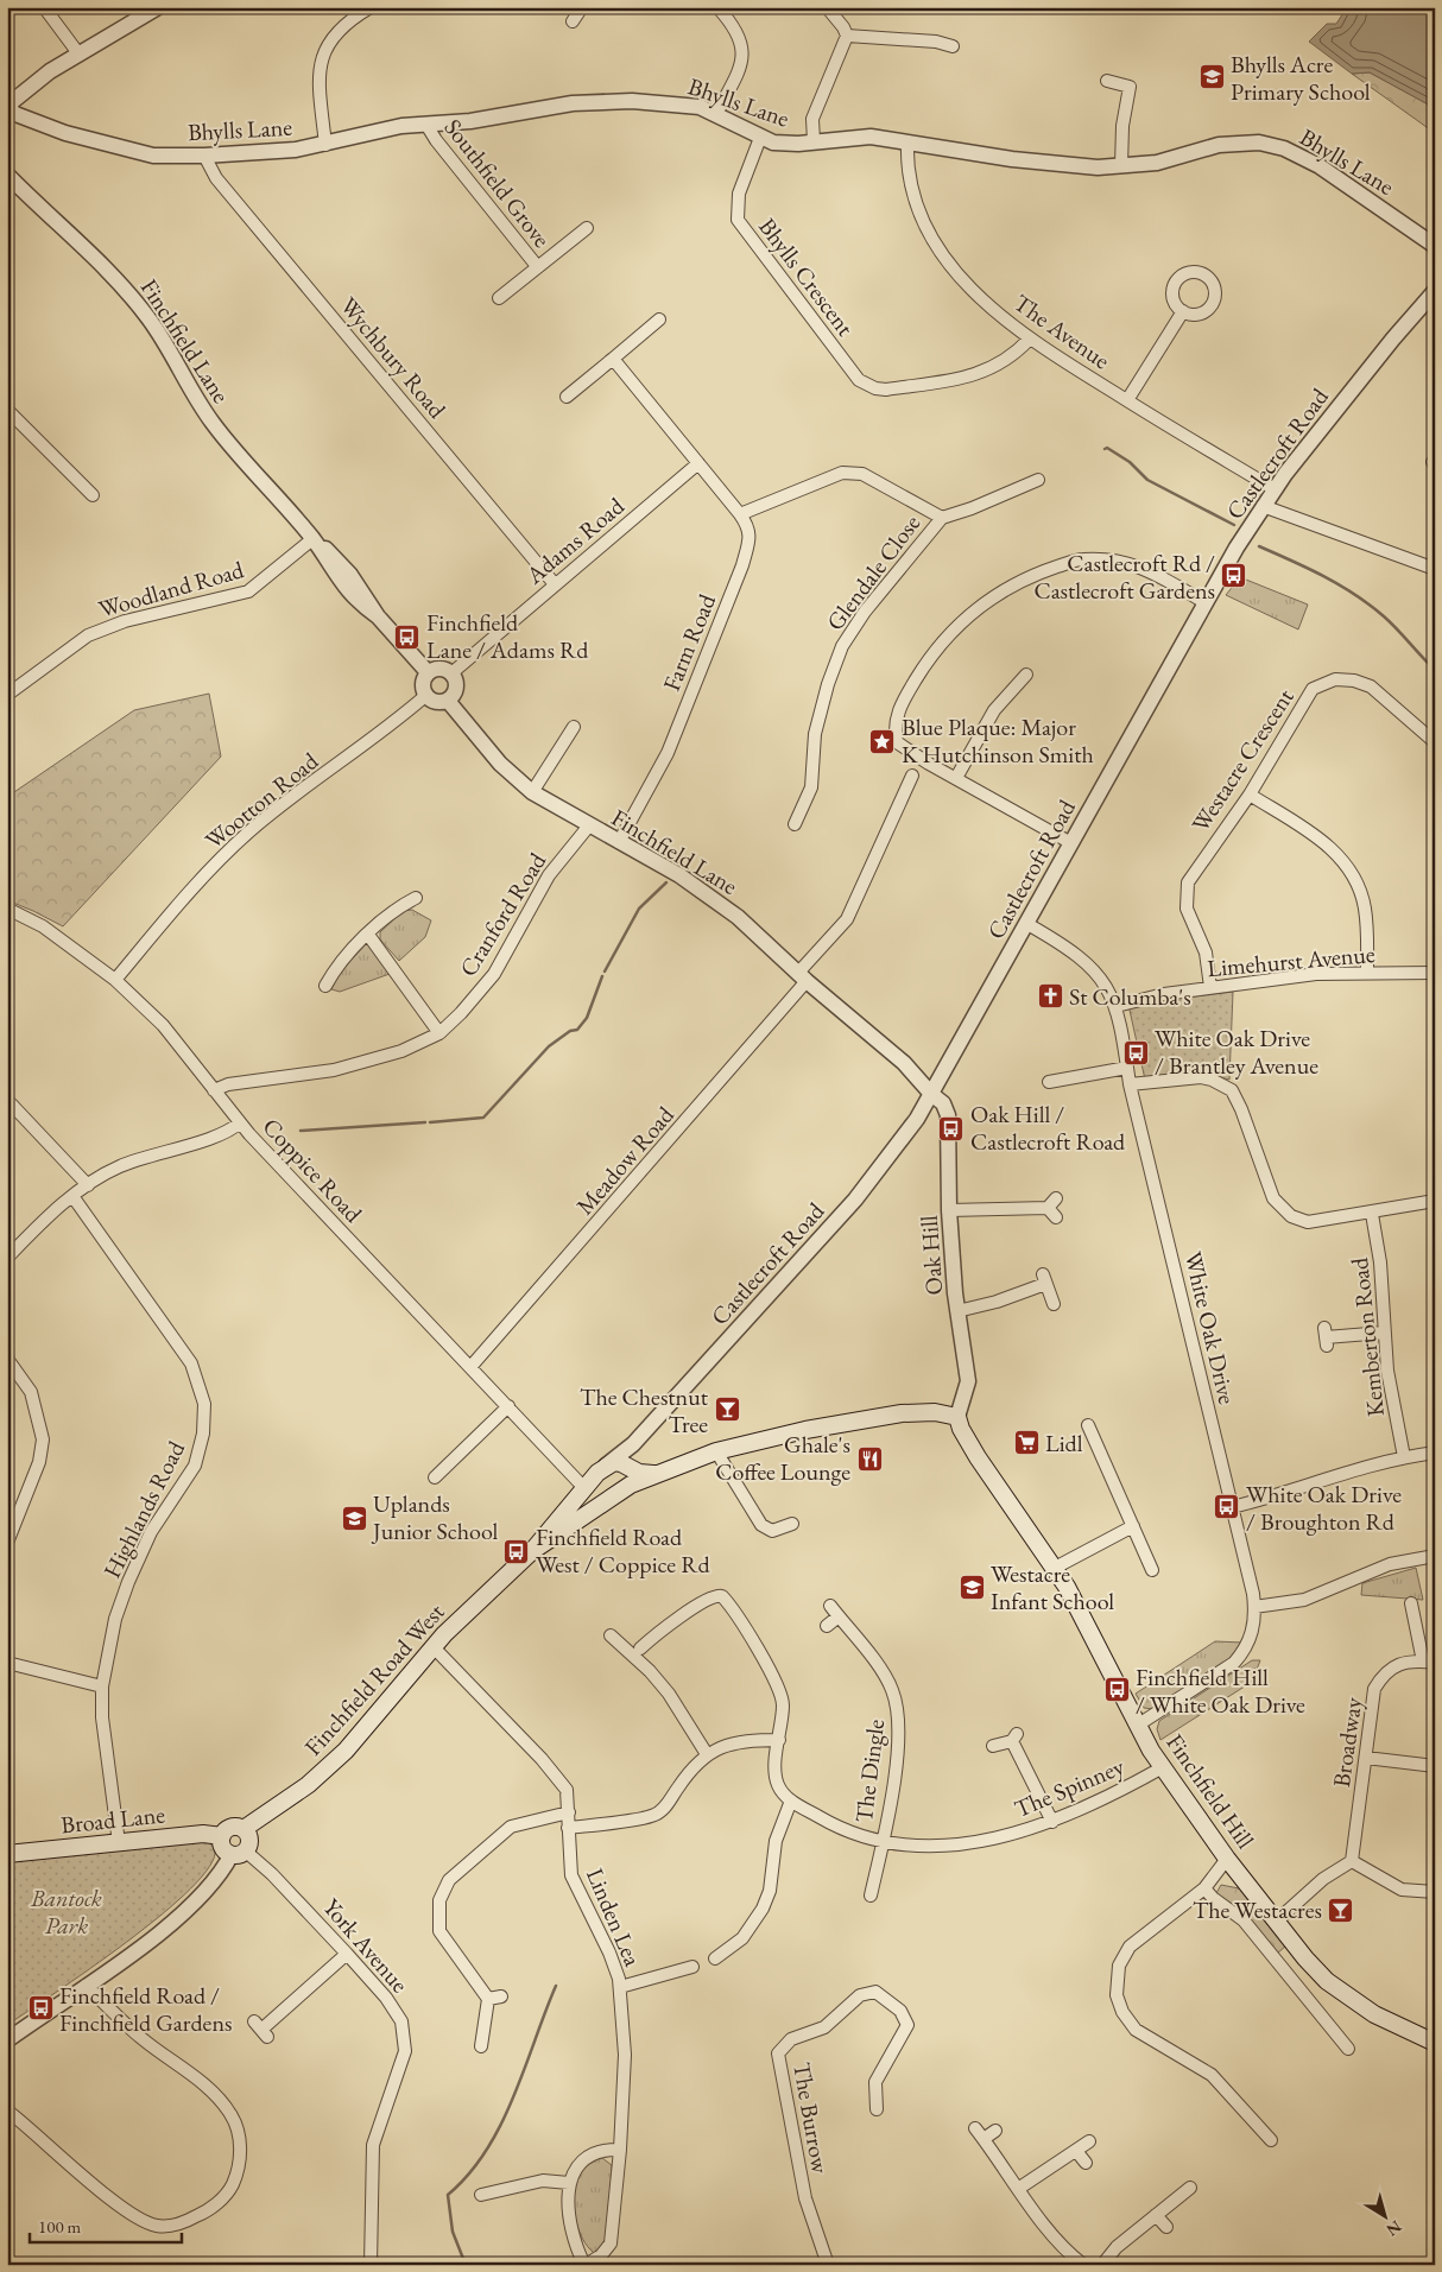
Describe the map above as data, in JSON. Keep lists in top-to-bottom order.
{
  "streets": {
    "main road": ["Finchfield Road West", "Finchfield Hill", "Broad Lane"],
    "street": [
      "Bhylls Lane",
      "Southfield Grove",
      "Bhylls Crescent",
      "The Avenue",
      "Finchfield Lane",
      "Wychbury Road",
      "Castlecroft Road",
      "Adams Road",
      "Glendale Close",
      "Woodland Road",
      "Farm Road",
      "Westacre Crescent",
      "Wootton Road",
      "Cranford Road",
      "Limehurst Avenue",
      "Meadow Road",
      "Coppice Road",
      "Oak Hill",
      "White Oak Drive",
      "Kemberton Road",
      "Highlands Road",
      "Broadway",
      "The Dingle",
      "The Spinney",
      "Linden Lea",
      "York Avenue",
      "The Burrow"
    ]
  },
  "crossings": [
    ["Bhylls Lane", "Southfield Grove"],
    ["Bhylls Lane", "Bhylls Crescent"],
    ["Bhylls Lane", "The Avenue"],
    ["Bhylls Lane", "Wychbury Road"],
    ["Bhylls Crescent", "The Avenue"],
    ["The Avenue", "Castlecroft Road"],
    ["Finchfield Lane", "Castlecroft Road"],
    ["Finchfield Lane", "Adams Road"],
    ["Finchfield Lane", "Woodland Road"],
    ["Finchfield Lane", "Farm Road"],
    ["Finchfield Lane", "Wootton Road"],
    ["Finchfield Lane", "Cranford Road"],
    ["Finchfield Lane", "Meadow Road"],
    ["Finchfield Lane", "Oak Hill"],
    ["Wychbury Road", "Adams Road"],
    ["Castlecroft Road", "Oak Hill"],
    ["Castlecroft Road", "White Oak Drive"],
    ["Adams Road", "Farm Road"],
    ["Adams Road", "Wootton Road"],
    ["Glendale Close", "Farm Road"],
    ["Westacre Crescent", "Limehurst Avenue"],
    ["Wootton Road", "Coppice Road"],
    ["Cranford Road", "Coppice Road"],
    ["Limehurst Avenue", "White Oak Drive"],
    ["Meadow Road", "Coppice Road"],
    ["Coppice Road", "Finchfield Road West"],
    ["Oak Hill", "Finchfield Hill"],
    ["White Oak Drive", "Finchfield Hill"],
    ["Highlands Road", "Broad Lane"],
    ["Finchfield Road West", "Broad Lane"],
    ["Finchfield Road West", "Linden Lea"],
    ["Finchfield Road West", "York Avenue"],
    ["The Dingle", "The Spinney"],
    ["The Spinney", "Finchfield Hill"],
    ["Broad Lane", "York Avenue"]
  ],
  "parks": ["Bantock Park"],
  "places": {
    "school or university": ["Bhylls Acre Primary School", "Uplands Junior School", "Westacre Infant School"],
    "bus stop": [
      "Castlecroft Rd / Castlecroft Gardens",
      "Finchfield Lane / Adams Rd",
      "White Oak Drive / Brantley Avenue",
      "Oak Hill / Castlecroft Road",
      "White Oak Drive / Broughton Rd",
      "Finchfield Road West / Coppice Rd",
      "Finchfield Hill / White Oak Drive",
      "Finchfield Road / Finchfield Gardens"
    ],
    "place": ["Blue Plaque: Major K Hutchinson Smith"],
    "church": ["St Columba's"],
    "bar": ["The Chestnut Tree", "The Westacres"],
    "supermarket": ["Lidl"],
    "restaurant": ["Ghale's Coffee Lounge"]
  },
  "scale_bar": "100 m",
  "north": "bottom right"
}
